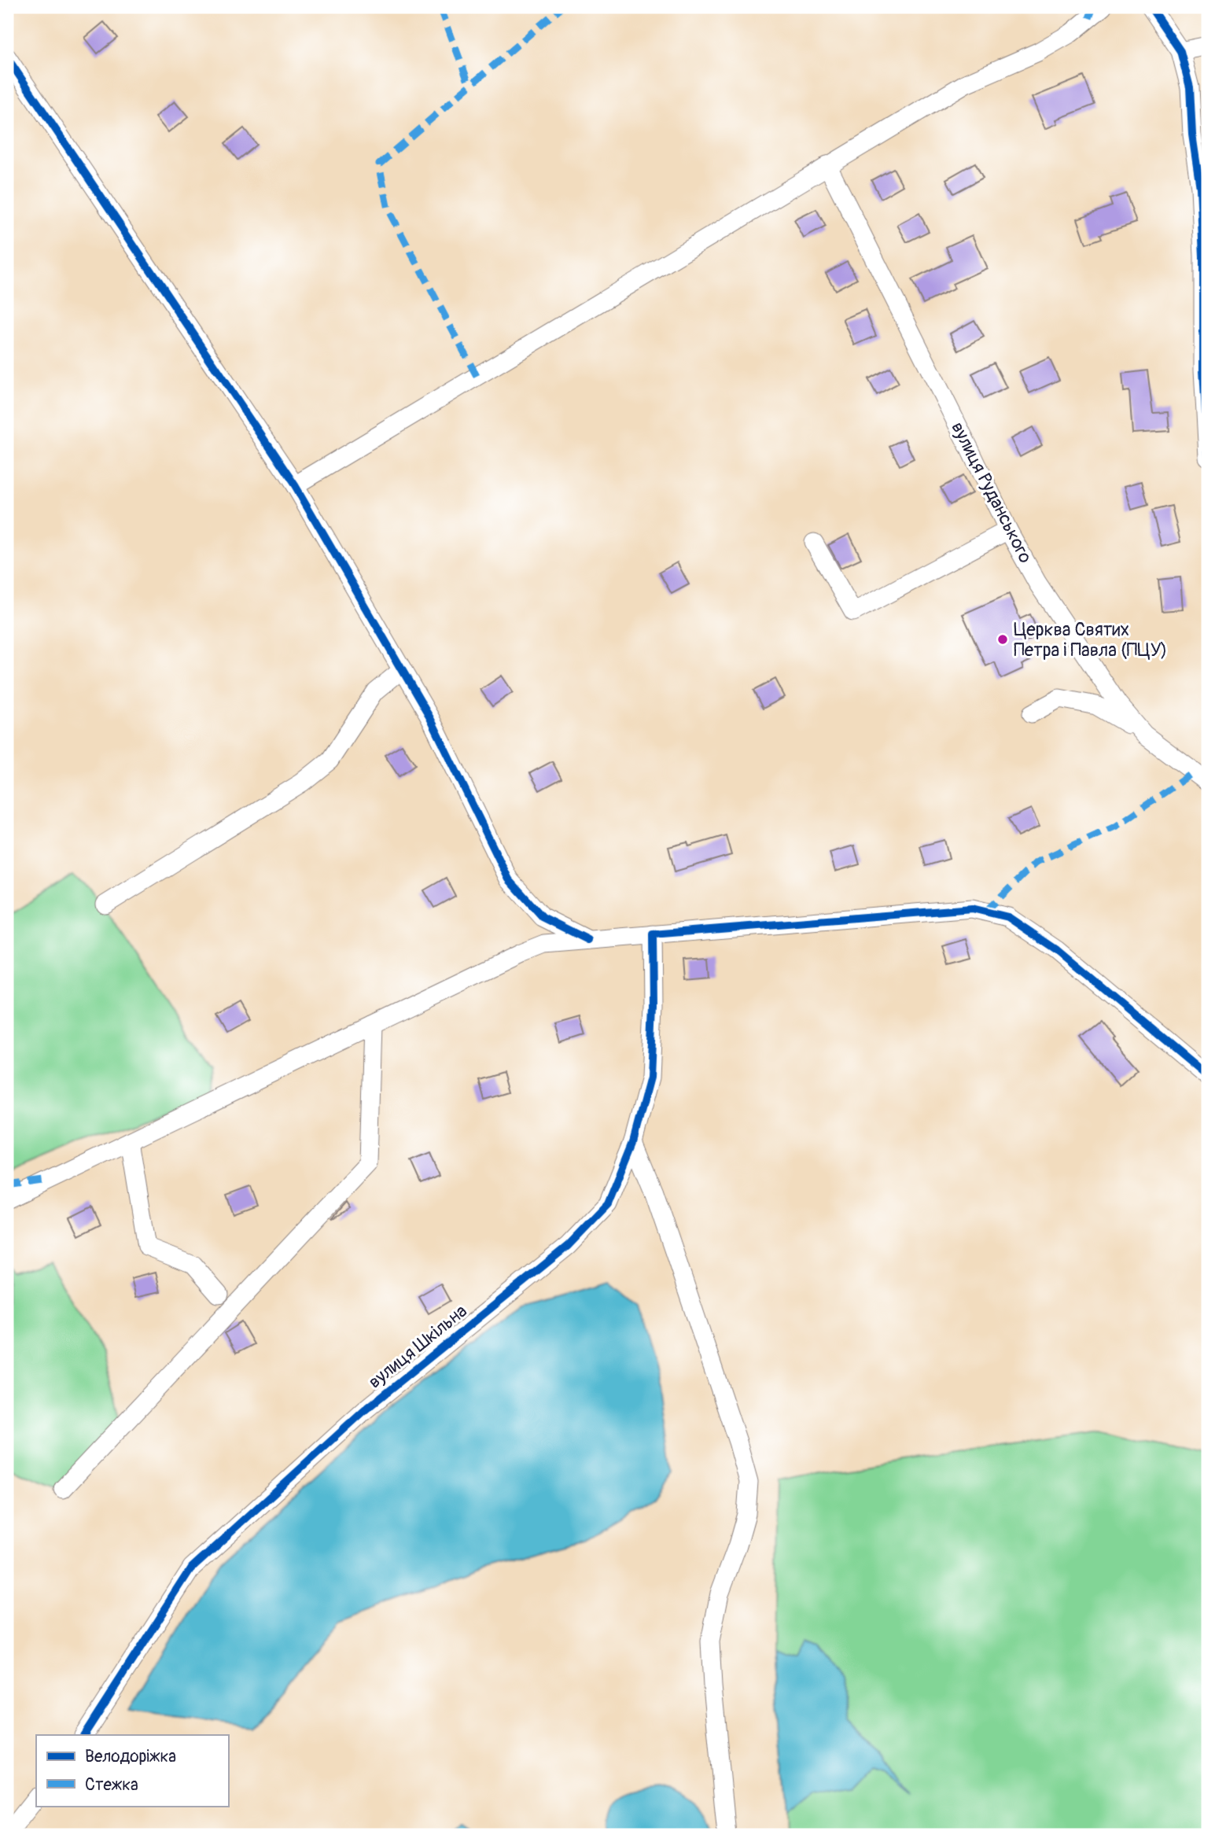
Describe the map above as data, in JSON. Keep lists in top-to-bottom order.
{
  "streets": {
    "street": ["вулиця Руданського", "вулиця Шкільна"]
  },
  "places": ["Церква Святих Петра і Павла (ПЦУ)"],
  "legend": ["Велодоріжка", "Стежка"]
}
